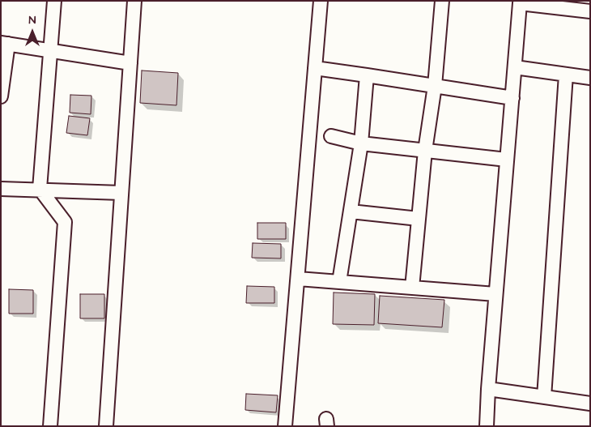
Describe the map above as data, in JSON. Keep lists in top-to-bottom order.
{
  "north": "top"
}
